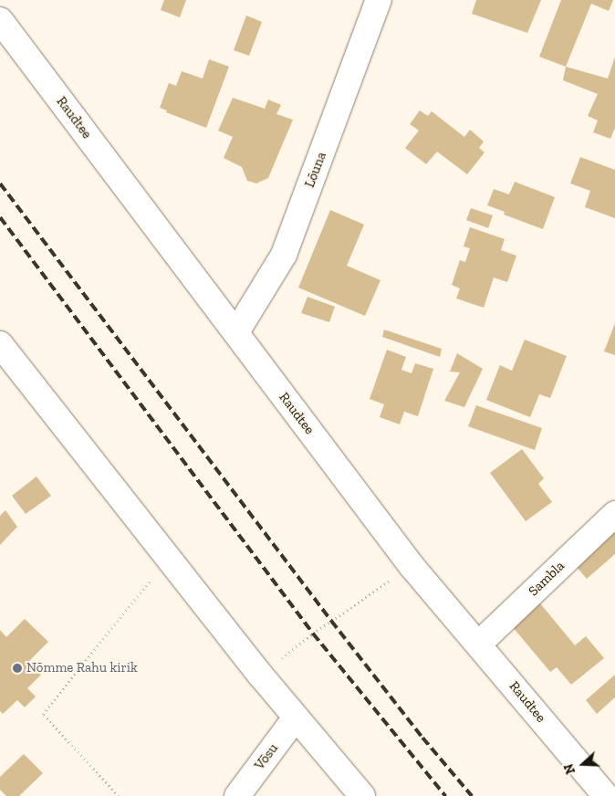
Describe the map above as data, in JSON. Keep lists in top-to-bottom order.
{
  "streets": {
    "street": [
      "Raudtee",
      "Lõuna",
      "Sambla",
      "Võsu"
    ]
  },
  "crossings": [
    ["Raudtee", "Lõuna"],
    ["Raudtee", "Sambla"]
  ],
  "places": ["Nõmme Rahu kirik"],
  "north": "left"
}
